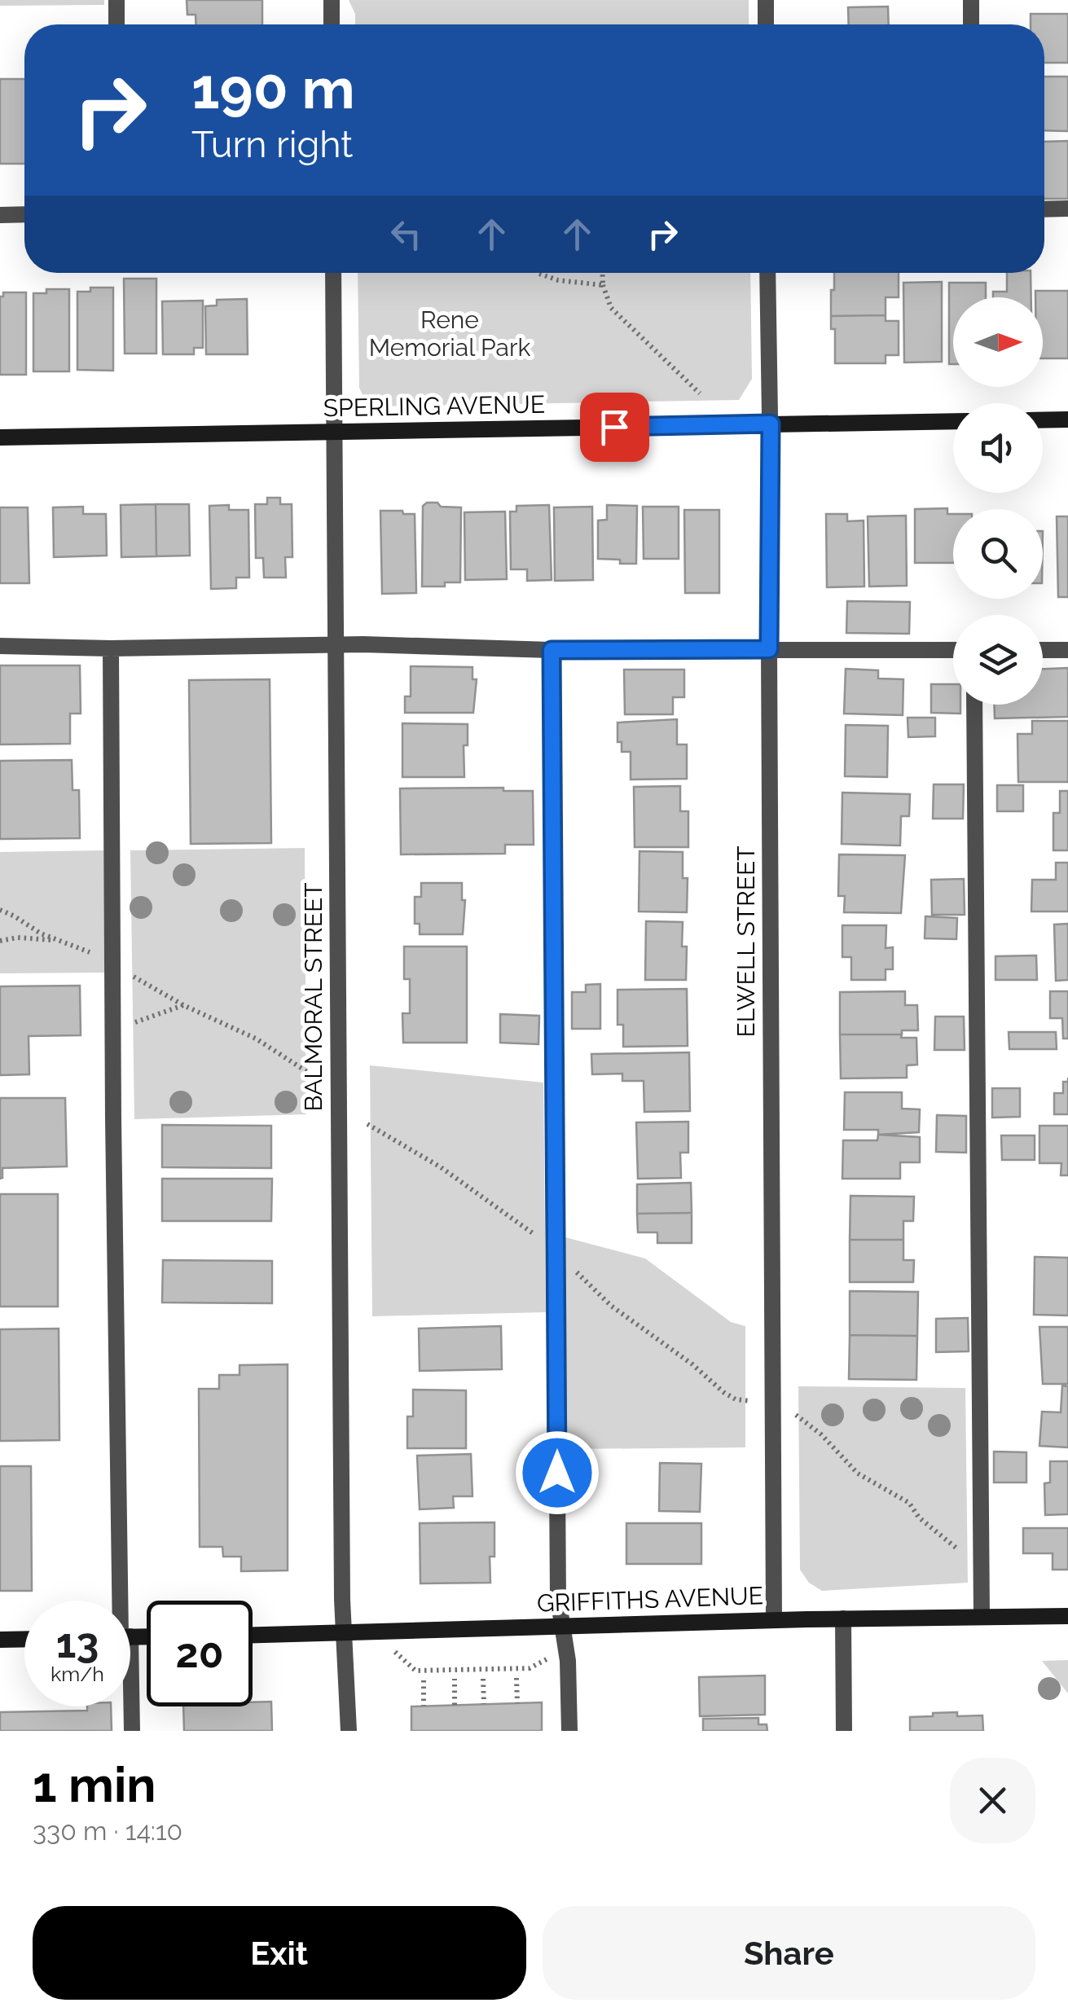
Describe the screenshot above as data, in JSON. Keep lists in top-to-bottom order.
{
  "streets": {
    "street": [
      "SPERLING AVENUE",
      "ELWELL STREET",
      "BALMORAL STREET",
      "GRIFFITHS AVENUE"
    ]
  },
  "crossings": [
    ["SPERLING AVENUE", "ELWELL STREET"],
    ["SPERLING AVENUE", "BALMORAL STREET"],
    ["ELWELL STREET", "GRIFFITHS AVENUE"],
    ["BALMORAL STREET", "GRIFFITHS AVENUE"]
  ],
  "parks": ["Rene Memorial Park"],
  "north": "right",
  "page": {
    "turn": ["190 m", "Turn right"],
    "speed": "13 km/h",
    "limit": "20",
    "heading": ["1 min", "330 m · 14:10"],
    "buttons": ["Exit", "Share"]
  }
}
